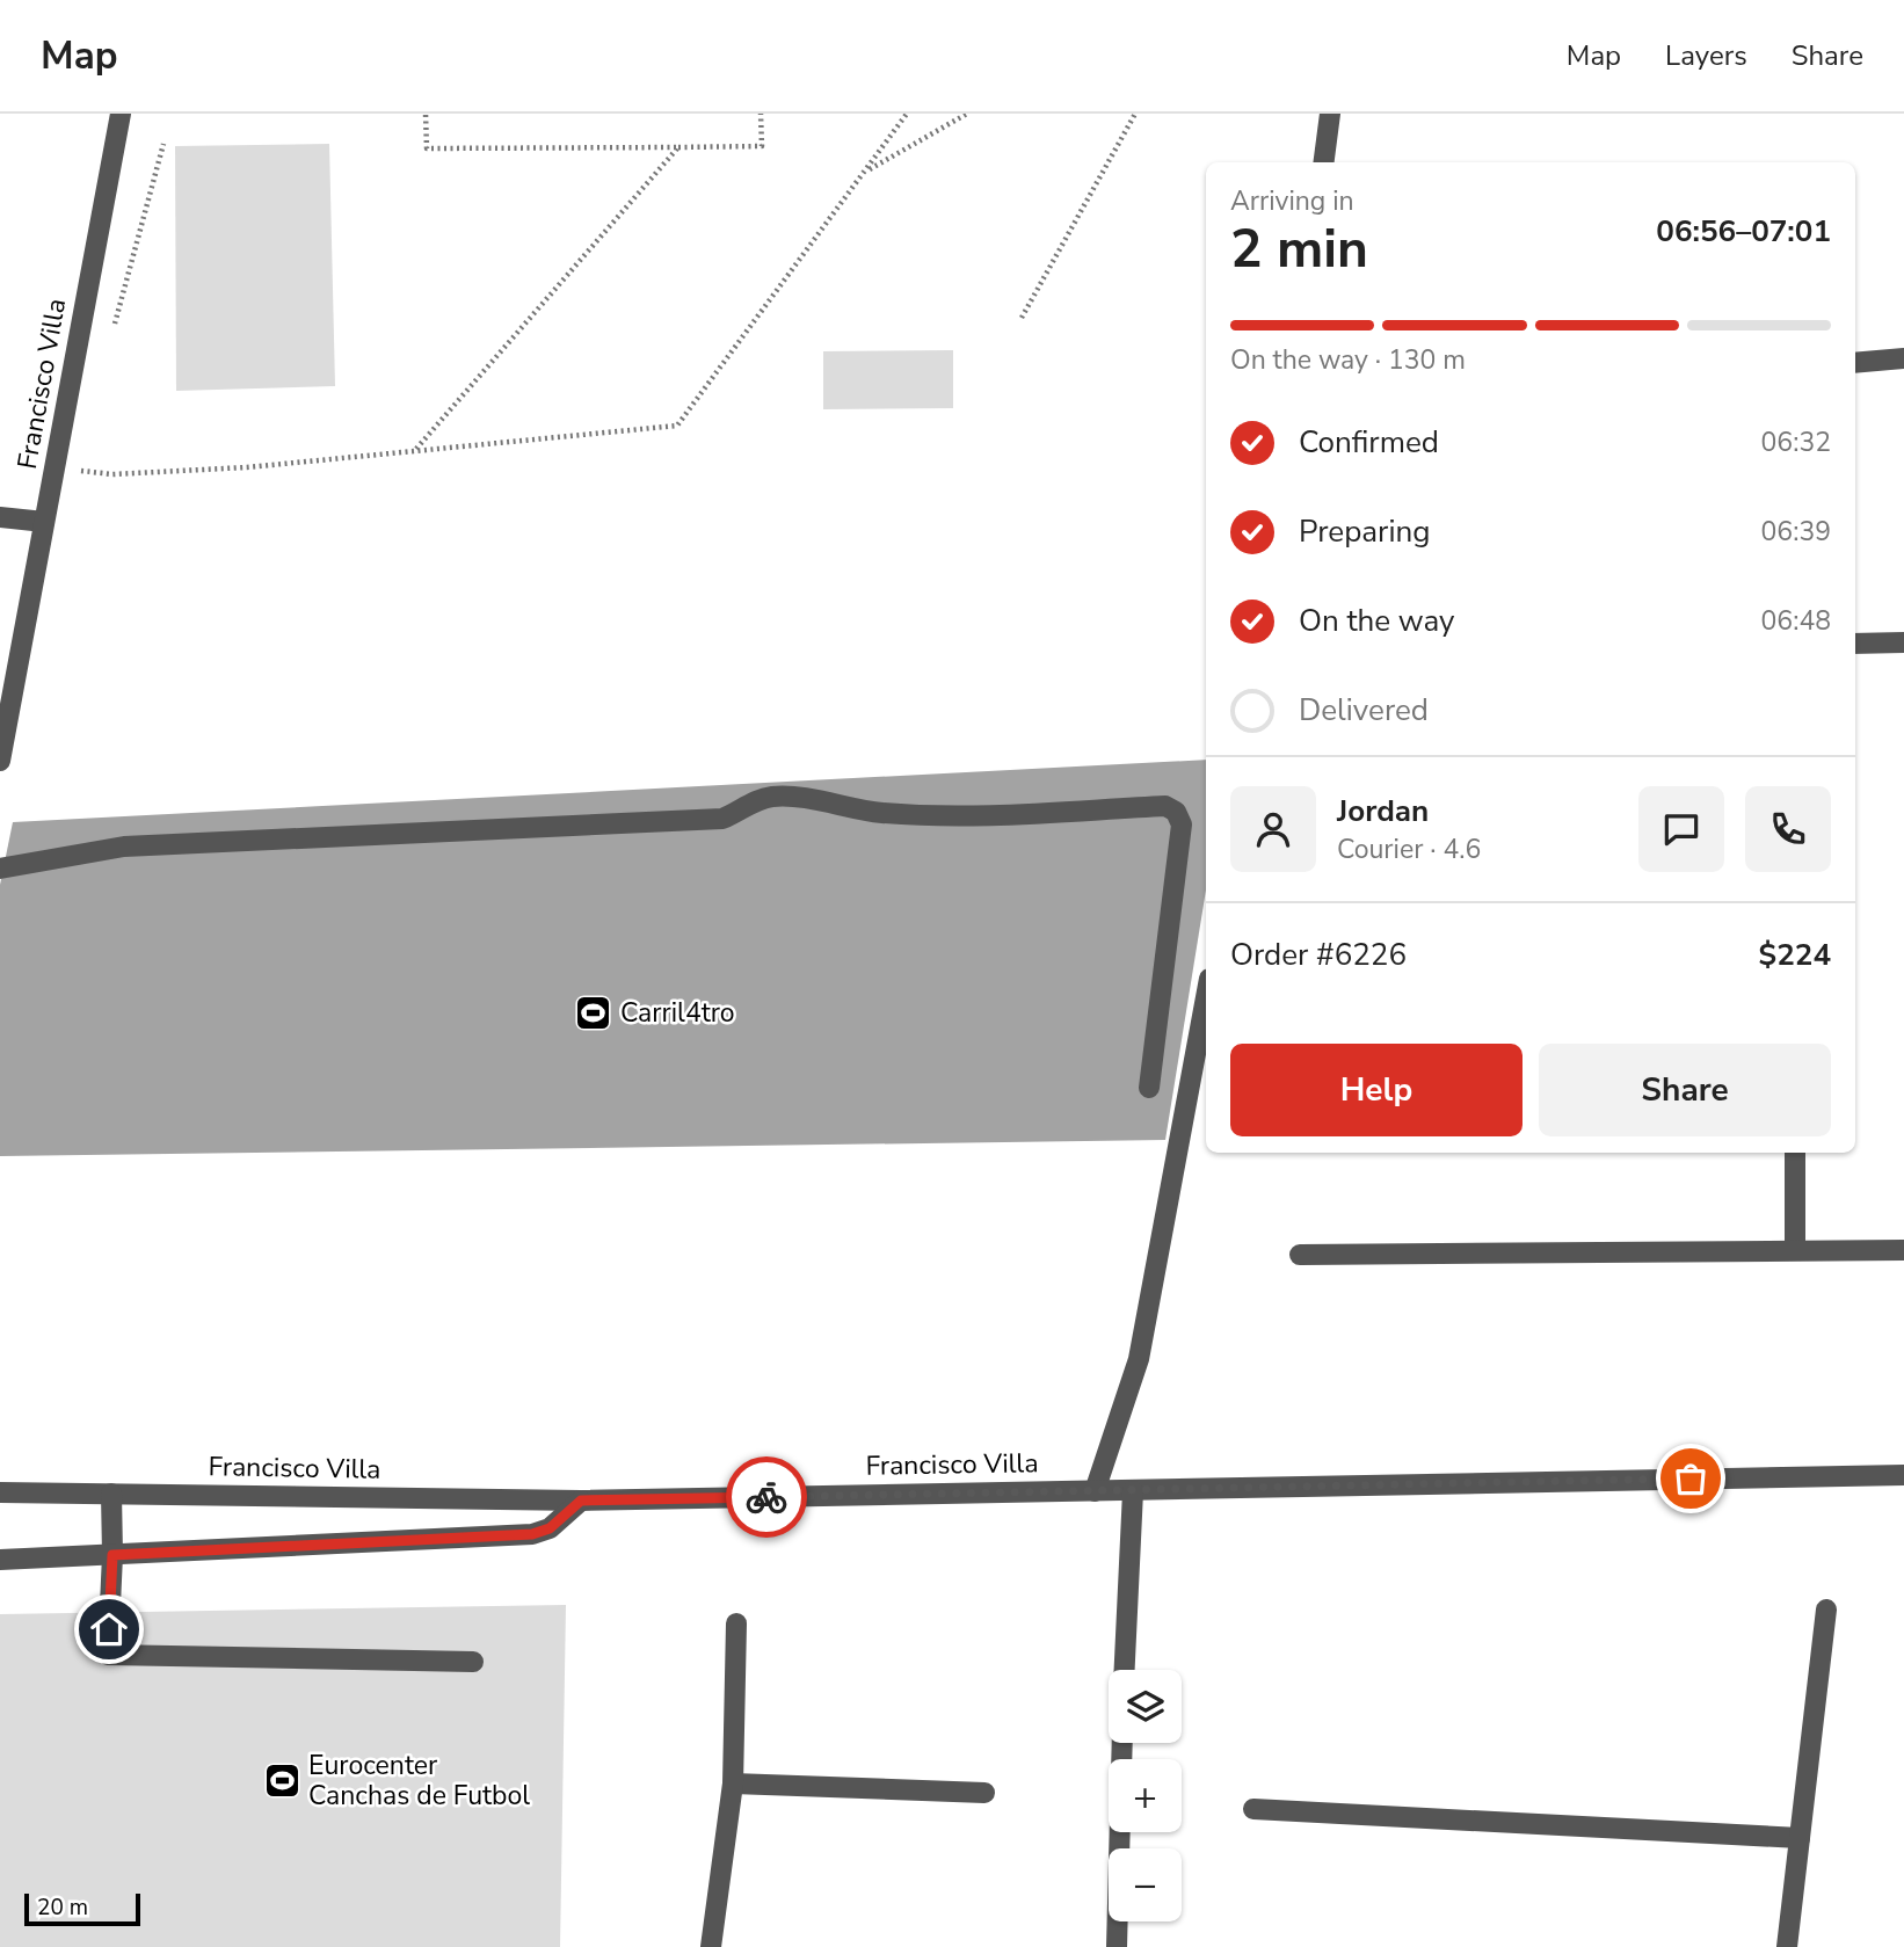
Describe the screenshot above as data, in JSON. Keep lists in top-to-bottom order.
{
  "streets": {
    "street": ["Francisco Villa"]
  },
  "places": {
    "sports": ["Carril4tro", "Eurocenter Canchas de Futbol"]
  },
  "scale_bar": "20 m",
  "page": {
    "header": "Map",
    "nav": ["Map", "Layers", "Share"],
    "heading": ["2 min", "Arriving in", "06:56–07:01"],
    "panel": [
      "Jordan",
      "Courier · 4.6",
      "Order #6226",
      "$224"
    ],
    "bar": "On the way · 130 m",
    "list": [
      ["Confirmed", "06:32"],
      ["Preparing", "06:39"],
      ["On the way", "06:48"],
      "Delivered"
    ],
    "buttons": ["Help", "Share"],
    "map_buttons": ["+", "−"],
    "scale": "20 m"
  }
}
